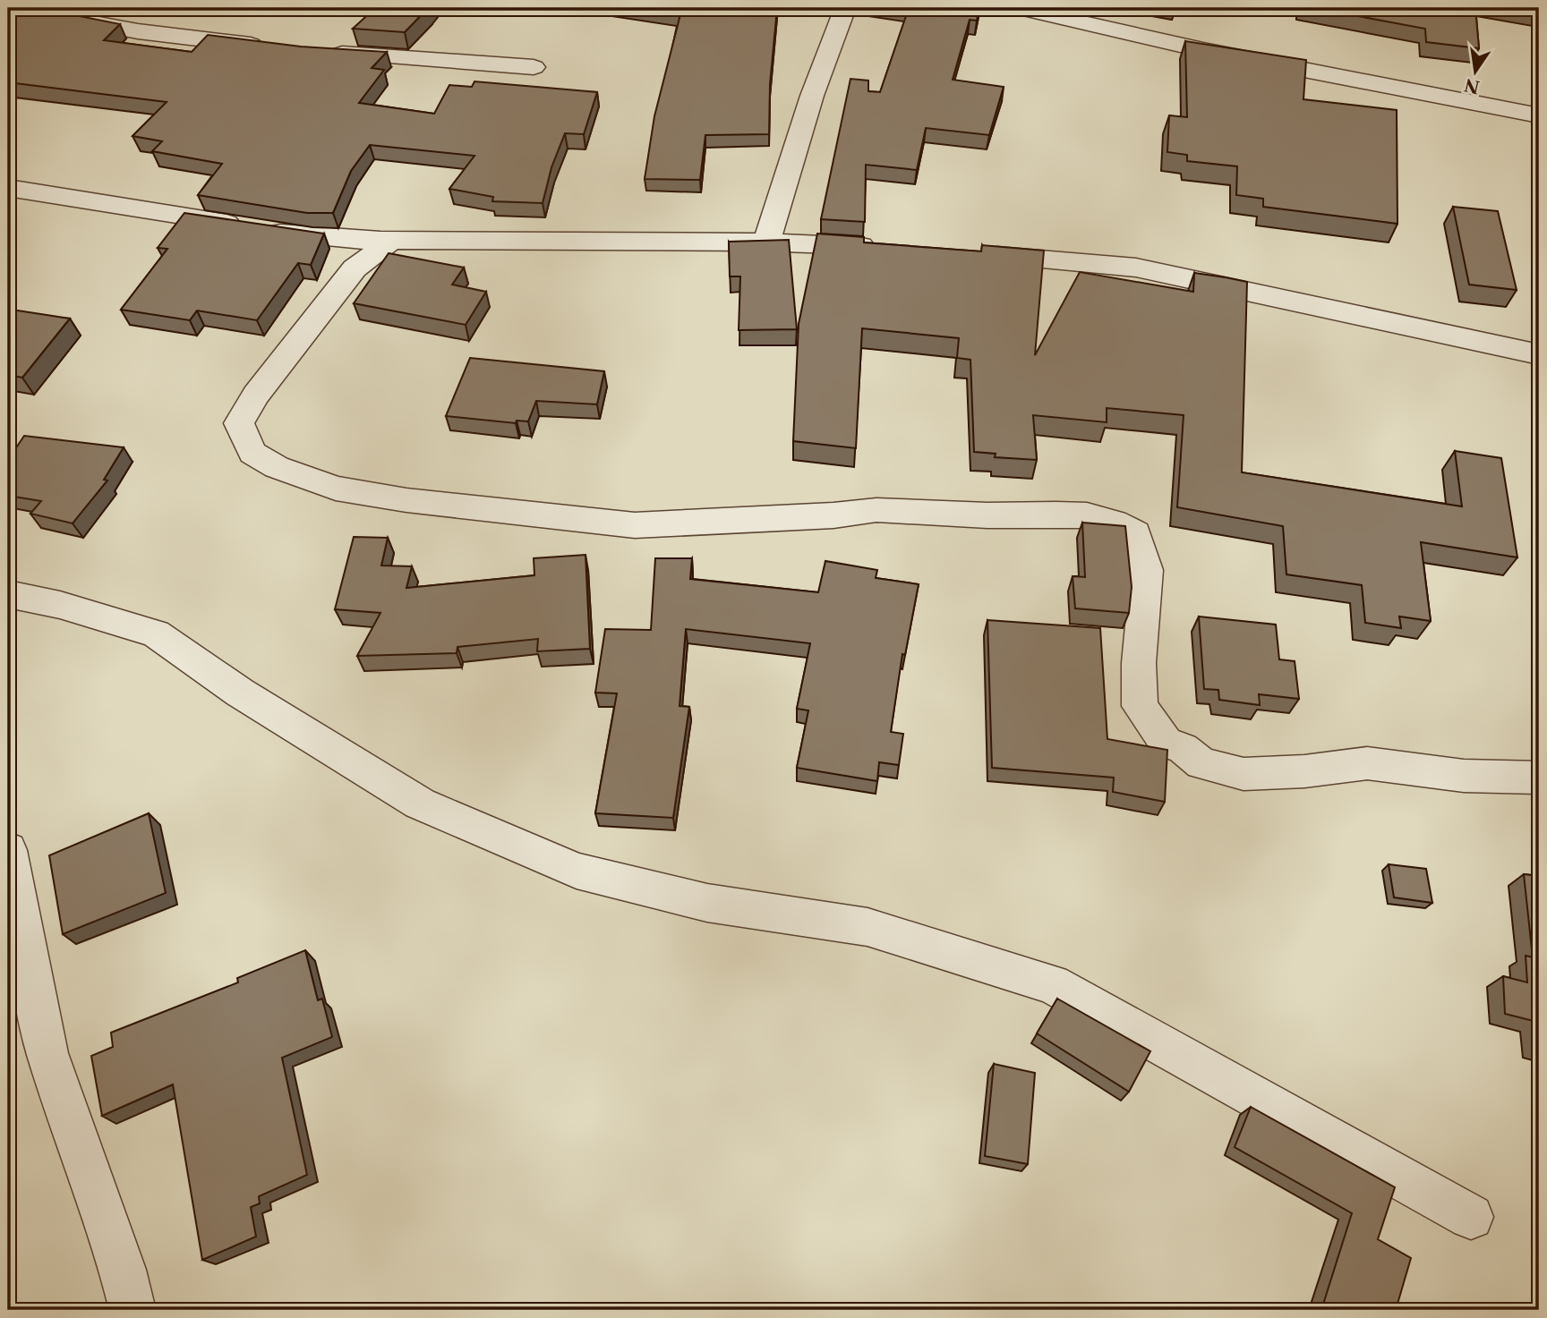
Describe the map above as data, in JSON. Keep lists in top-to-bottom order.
{
  "north": "bottom"
}
